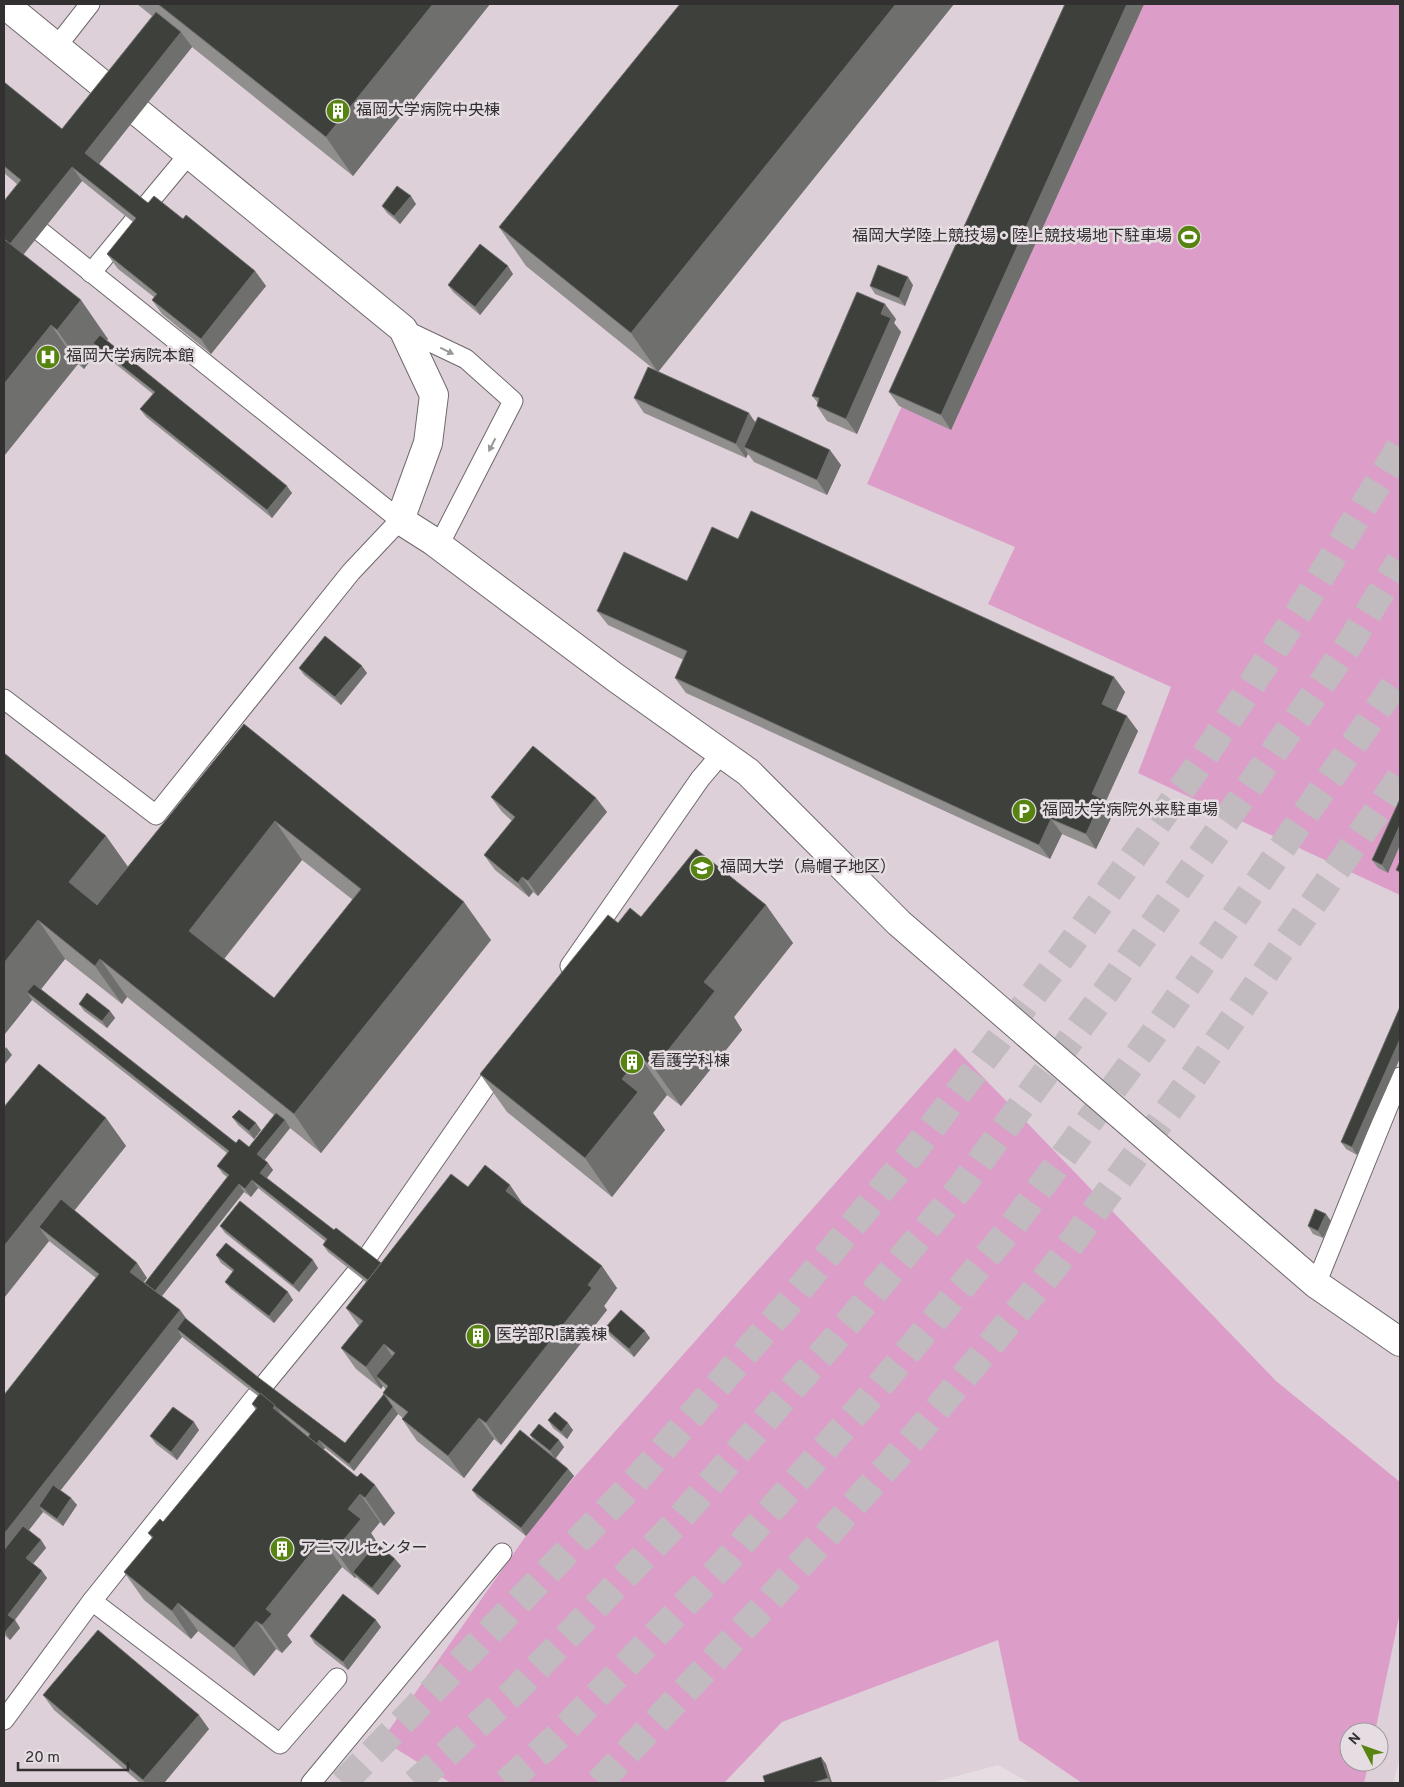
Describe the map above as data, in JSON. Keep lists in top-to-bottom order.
{
  "places": {
    "building": [
      "福岡大学病院中央棟",
      "看護学科棟",
      "医学部RI講義棟",
      "アニマルセンター"
    ],
    "sports": ["福岡大学陸上競技場・陸上競技場地下駐車場"],
    "hospital": ["福岡大学病院本館"],
    "parking": ["福岡大学病院外来駐車場"],
    "school or university": ["福岡大学（烏帽子地区）"]
  },
  "scale_bar": "20 m",
  "north": "top left"
}
